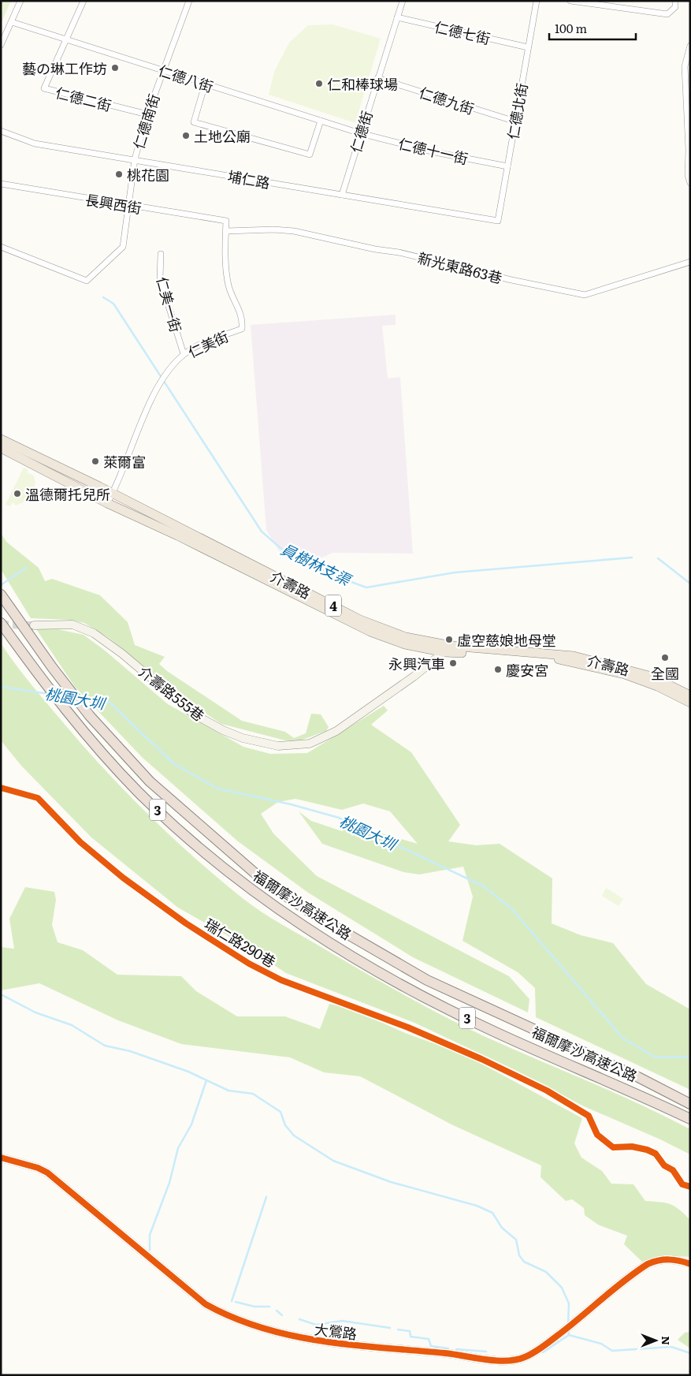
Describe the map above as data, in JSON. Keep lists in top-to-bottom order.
{
  "streets": {
    "highway": ["3", "福爾摩沙高速公路"],
    "main road": ["介壽路", "4"],
    "street": [
      "仁德七街",
      "仁德八街",
      "仁德二街",
      "仁德九街",
      "仁德北街",
      "仁德南街",
      "仁德街",
      "仁德十一街",
      "埔仁路",
      "長興西街",
      "新光東路63巷",
      "仁美一街",
      "仁美街",
      "介壽路555巷",
      "瑞仁路290巷",
      "大鶯路"
    ]
  },
  "crossings": [
    ["仁德七街", "仁德北街"],
    ["仁德七街", "仁德街"],
    ["仁德八街", "仁德二街"],
    ["仁德八街", "仁德南街"],
    ["仁德八街", "仁德街"],
    ["仁德八街", "仁德十一街"],
    ["仁德二街", "仁德南街"],
    ["仁德九街", "仁德北街"],
    ["仁德九街", "仁德街"],
    ["仁德北街", "仁德十一街"],
    ["仁德北街", "埔仁路"],
    ["仁德南街", "埔仁路"],
    ["仁德南街", "長興西街"],
    ["仁德街", "仁德十一街"],
    ["仁德街", "埔仁路"],
    ["長興西街", "仁美街"],
    ["新光東路63巷", "仁美街"],
    ["仁美一街", "仁美街"],
    ["仁美街", "介壽路"],
    ["介壽路", "介壽路555巷"]
  ],
  "water": ["員樹林支渠", "桃園大圳"],
  "places": [
    "藝の琳工作坊",
    "仁和棒球場",
    "土地公廟",
    "桃花園",
    "萊爾富",
    "溫德爾托兒所",
    "虛空慈娘地母堂",
    "全國",
    "永興汽車",
    "慶安宮"
  ],
  "scale_bar": "100 m",
  "north": "right"
}
